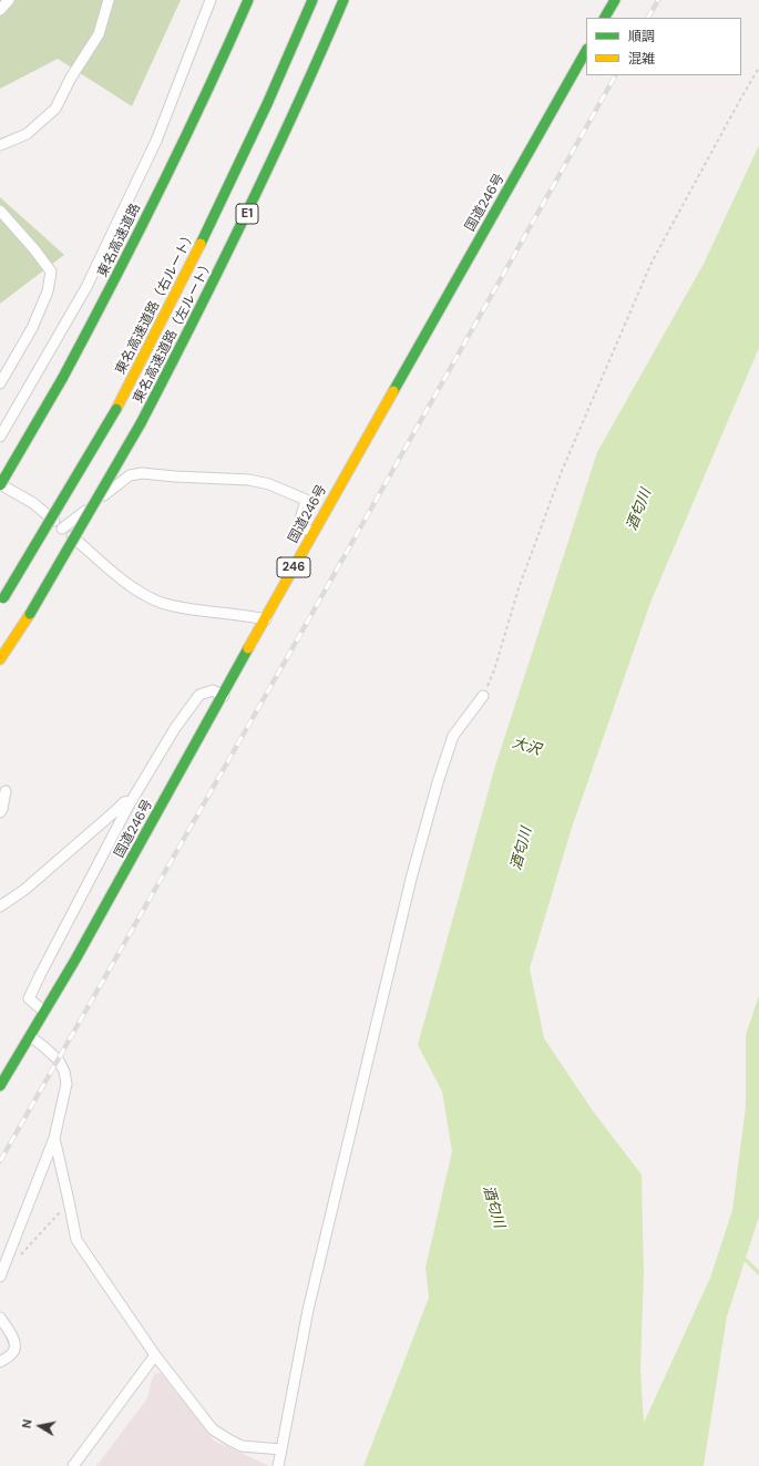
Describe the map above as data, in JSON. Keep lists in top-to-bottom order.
{
  "streets": {
    "highway": [
      "国道246号",
      "E1",
      "東名高速道路",
      "東名高速道路（右ルート）",
      "東名高速道路（左ルート）",
      "246"
    ]
  },
  "water": ["酒匂川", "大沢"],
  "legend": ["順調", "混雑"],
  "north": "left"
}
